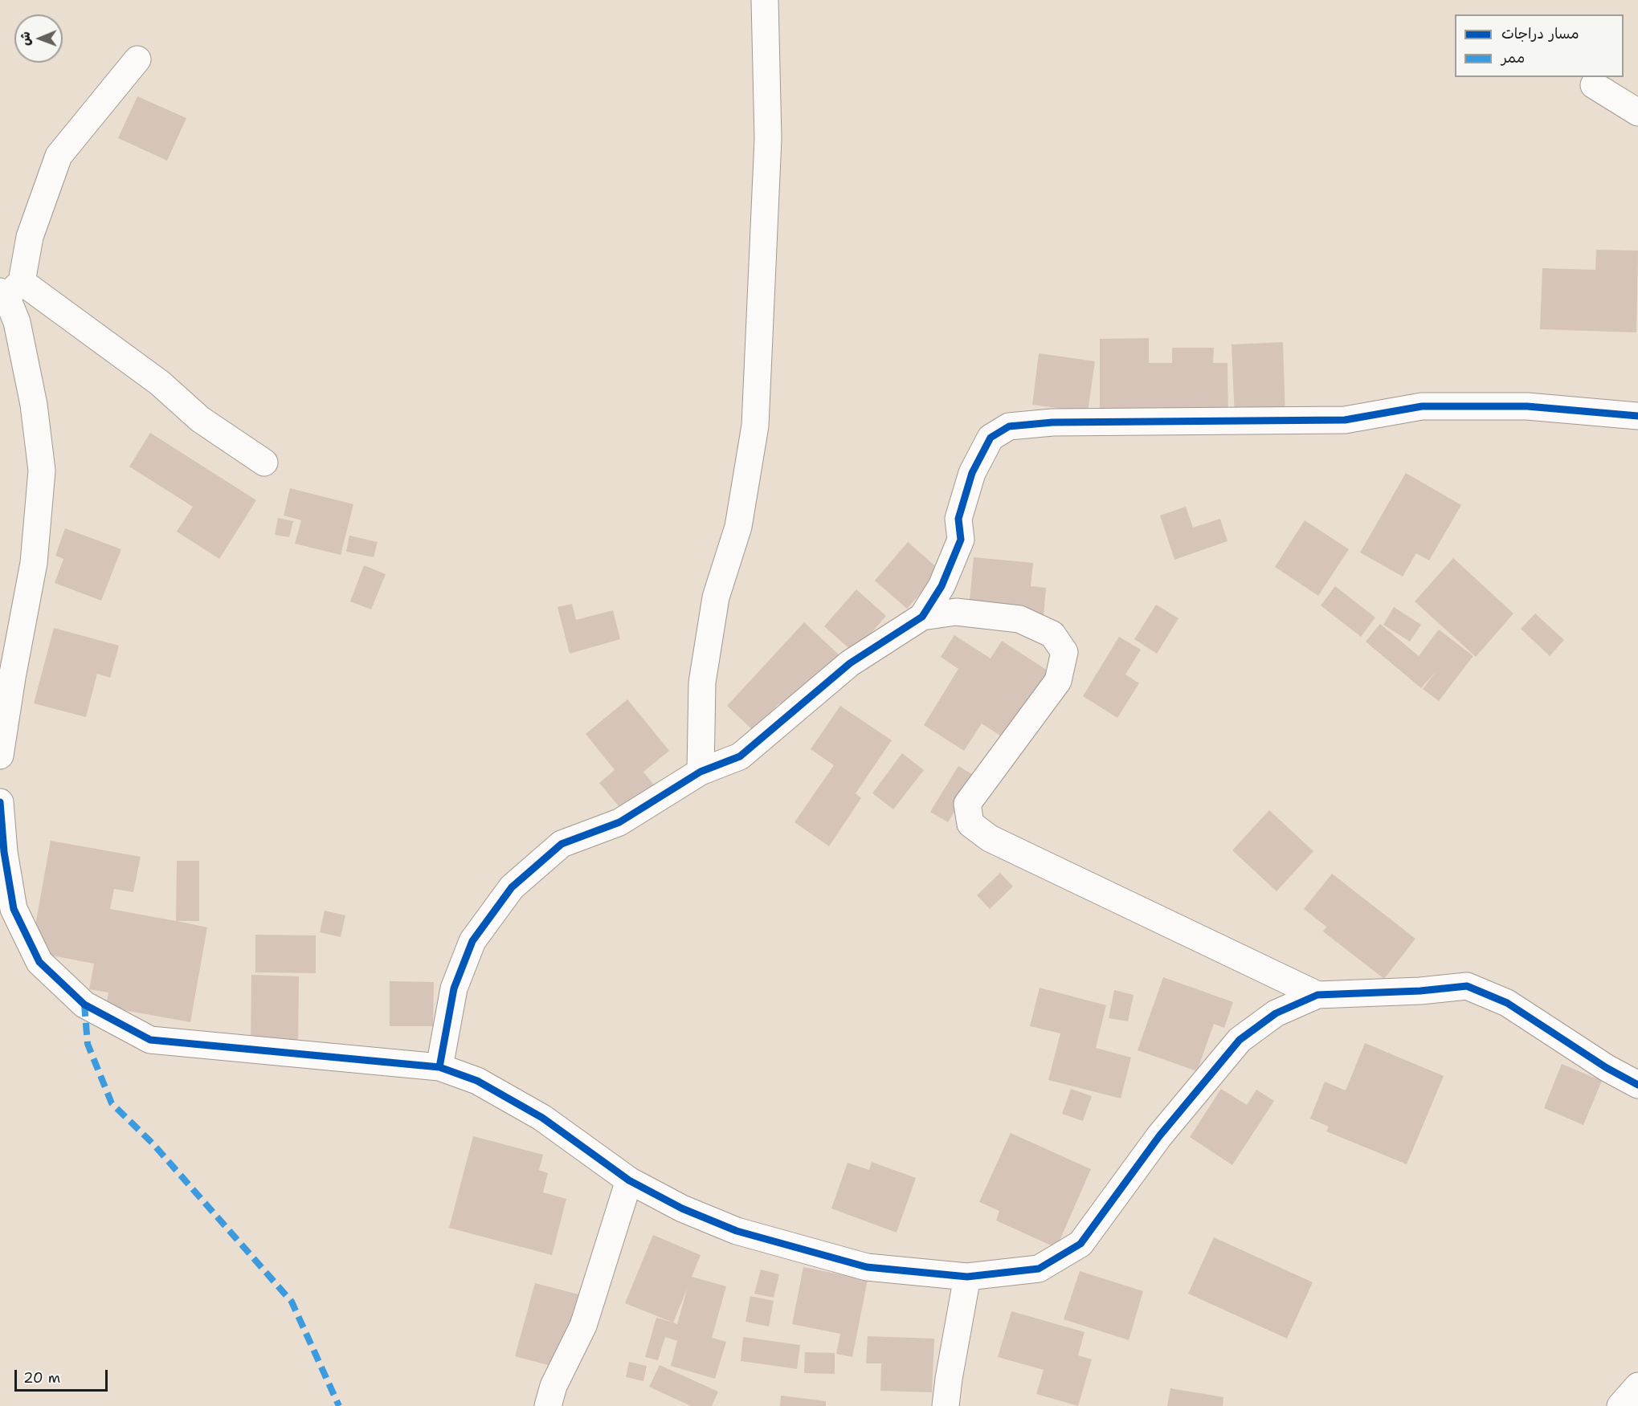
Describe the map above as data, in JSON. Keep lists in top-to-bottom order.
{
  "legend": ["مسار دراجات", "ممر"],
  "scale_bar": "20 m",
  "north": "left"
}
